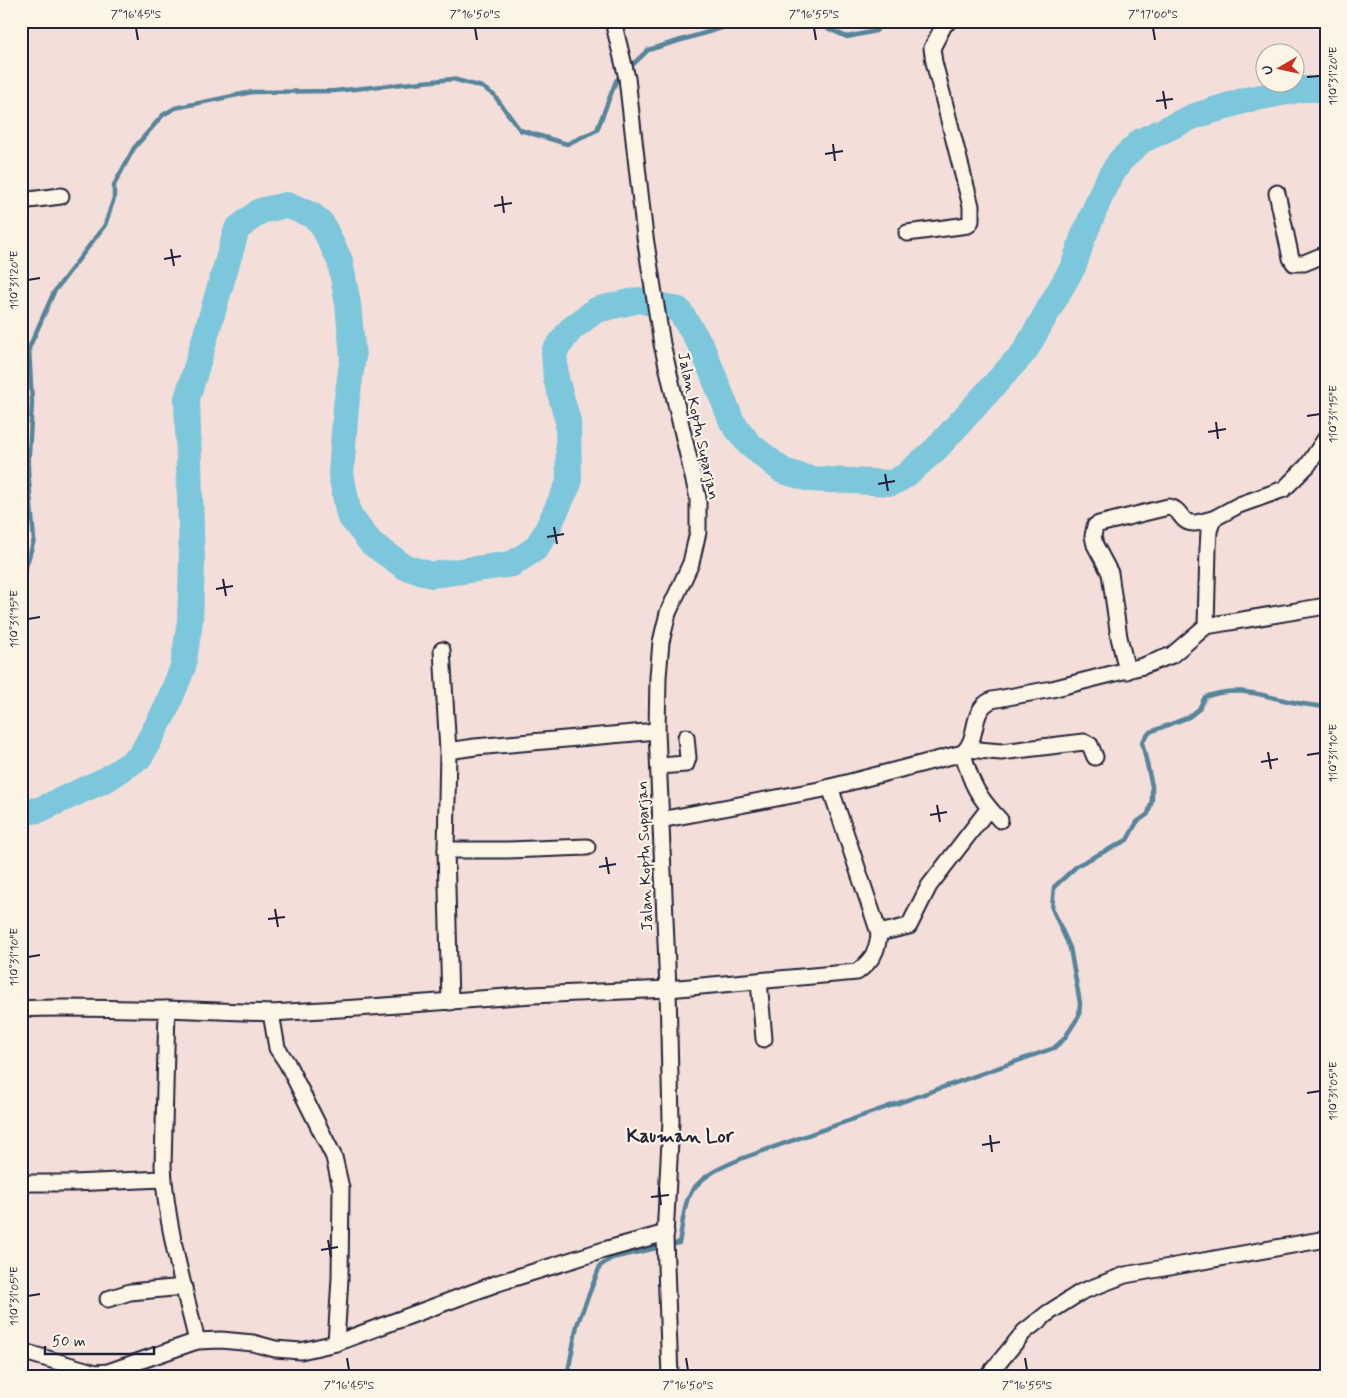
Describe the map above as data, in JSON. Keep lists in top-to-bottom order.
{
  "streets": {
    "street": ["Jalan Koptu Suparjan"]
  },
  "districts": ["Kauman Lor"],
  "scale_bar": "50 m",
  "north": "left",
  "coordinates": [
    "7°16'45\"S",
    "7°16'50\"S",
    "7°16'55\"S",
    "7°17'00\"S",
    "110°31'20\"E",
    "110°31'15\"E",
    "110°31'10\"E",
    "110°31'05\"E"
  ]
}
